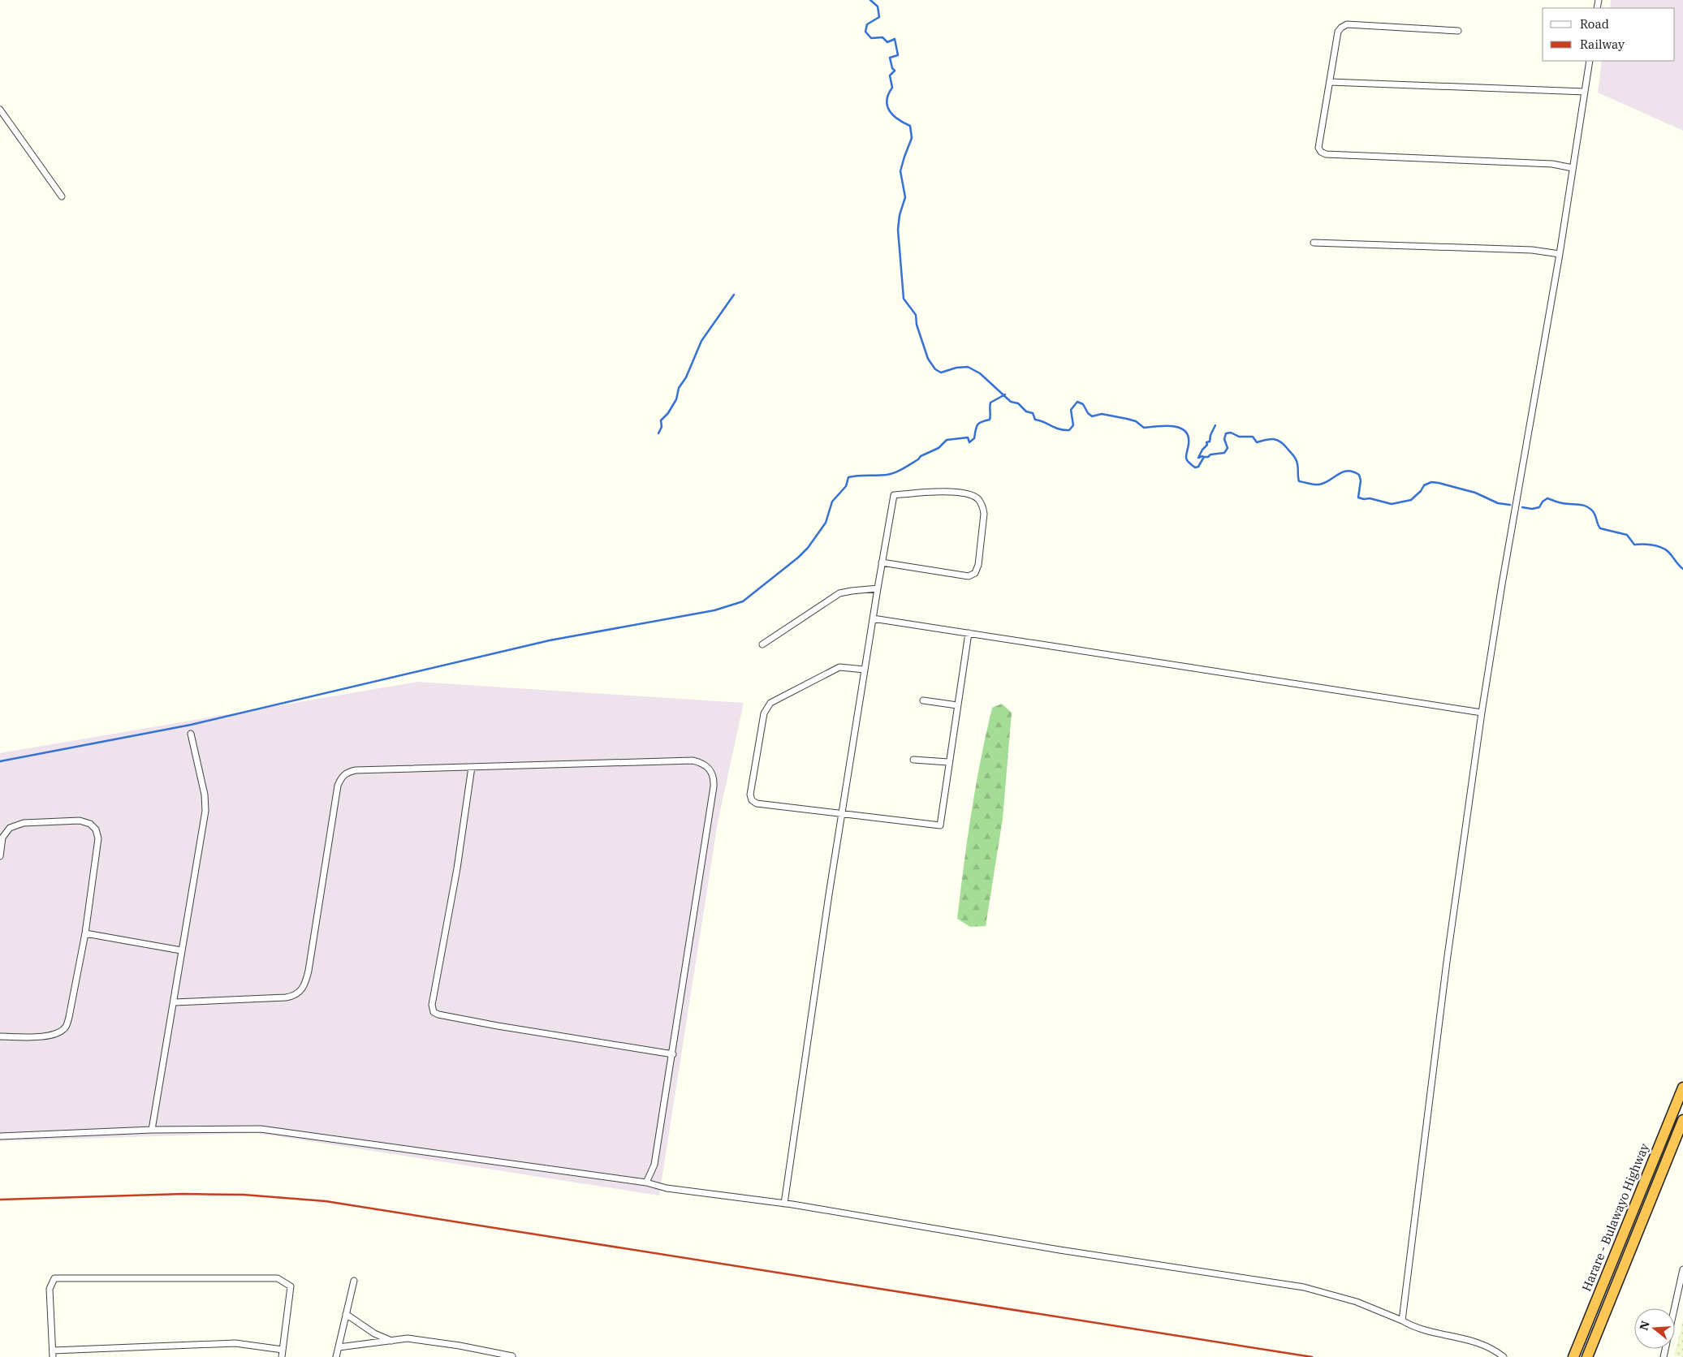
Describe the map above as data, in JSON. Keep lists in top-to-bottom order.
{
  "streets": {
    "highway": ["Harare - Bulawayo Highway"]
  },
  "legend": ["Road", "Railway"],
  "north": "left"
}
